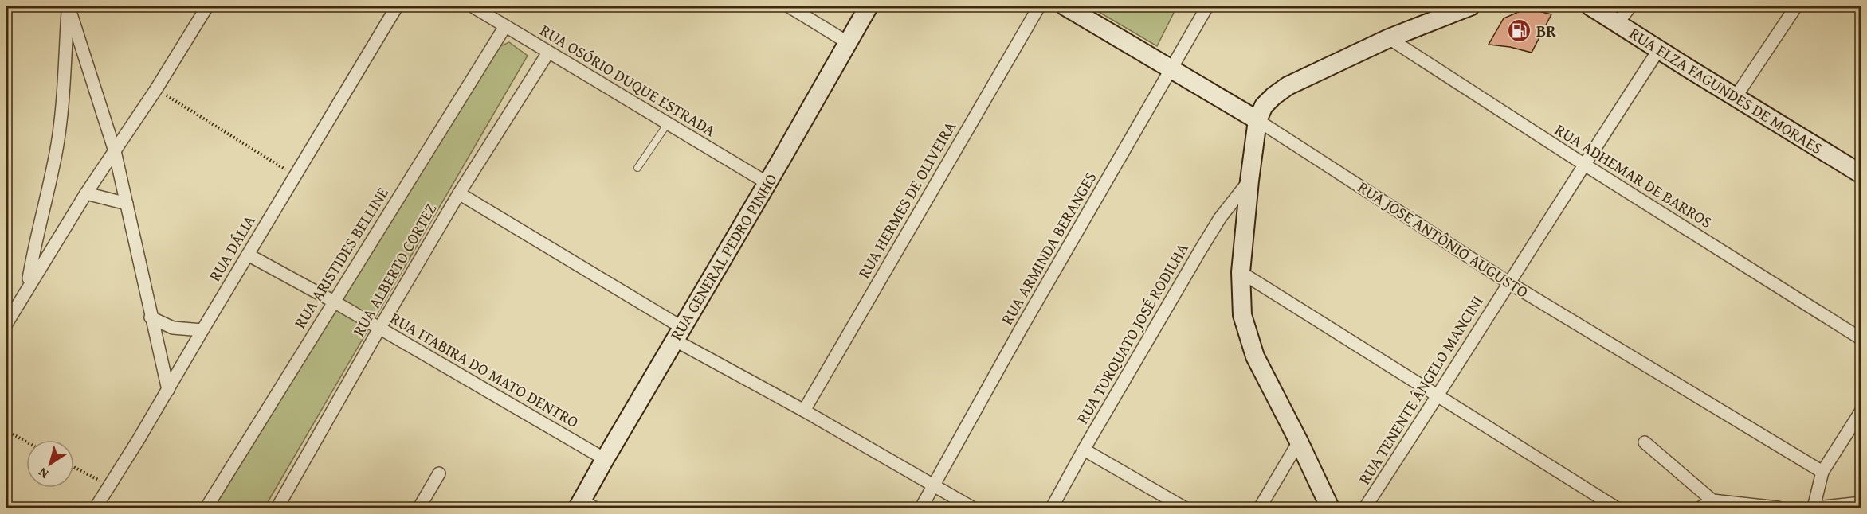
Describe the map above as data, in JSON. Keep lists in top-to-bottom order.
{
  "streets": {
    "street": [
      "RUA OSÓRIO DUQUE ESTRADA",
      "RUA ELZA FAGUNDES DE MORAES",
      "RUA ADHEMAR DE BARROS",
      "RUA HERMES DE OLIVEIRA",
      "RUA JOSÉ ANTÔNIO AUGUSTO",
      "RUA DÁLIA",
      "RUA ARMINDA BERANGES",
      "RUA GENERAL PEDRO PINHO",
      "RUA ARISTIDES BELLINE",
      "RUA ALBERTO CORTEZ",
      "RUA TORQUATO JOSÉ RODILHA",
      "RUA ITABIRA DO MATO DENTRO",
      "RUA TENENTE ÂNGELO MANCINI"
    ]
  },
  "crossings": [
    ["RUA OSÓRIO DUQUE ESTRADA", "RUA GENERAL PEDRO PINHO"],
    ["RUA OSÓRIO DUQUE ESTRADA", "RUA ARISTIDES BELLINE"],
    ["RUA OSÓRIO DUQUE ESTRADA", "RUA ALBERTO CORTEZ"],
    ["RUA ELZA FAGUNDES DE MORAES", "RUA TENENTE ÂNGELO MANCINI"],
    ["RUA ADHEMAR DE BARROS", "RUA TENENTE ÂNGELO MANCINI"],
    ["RUA JOSÉ ANTÔNIO AUGUSTO", "RUA ARMINDA BERANGES"],
    ["RUA JOSÉ ANTÔNIO AUGUSTO", "RUA TENENTE ÂNGELO MANCINI"],
    ["RUA DÁLIA", "RUA ITABIRA DO MATO DENTRO"],
    ["RUA GENERAL PEDRO PINHO", "RUA ITABIRA DO MATO DENTRO"],
    ["RUA ARISTIDES BELLINE", "RUA ITABIRA DO MATO DENTRO"],
    ["RUA ALBERTO CORTEZ", "RUA ITABIRA DO MATO DENTRO"]
  ],
  "places": {
    "fuel station": ["BR"]
  },
  "north": "bottom left"
}
